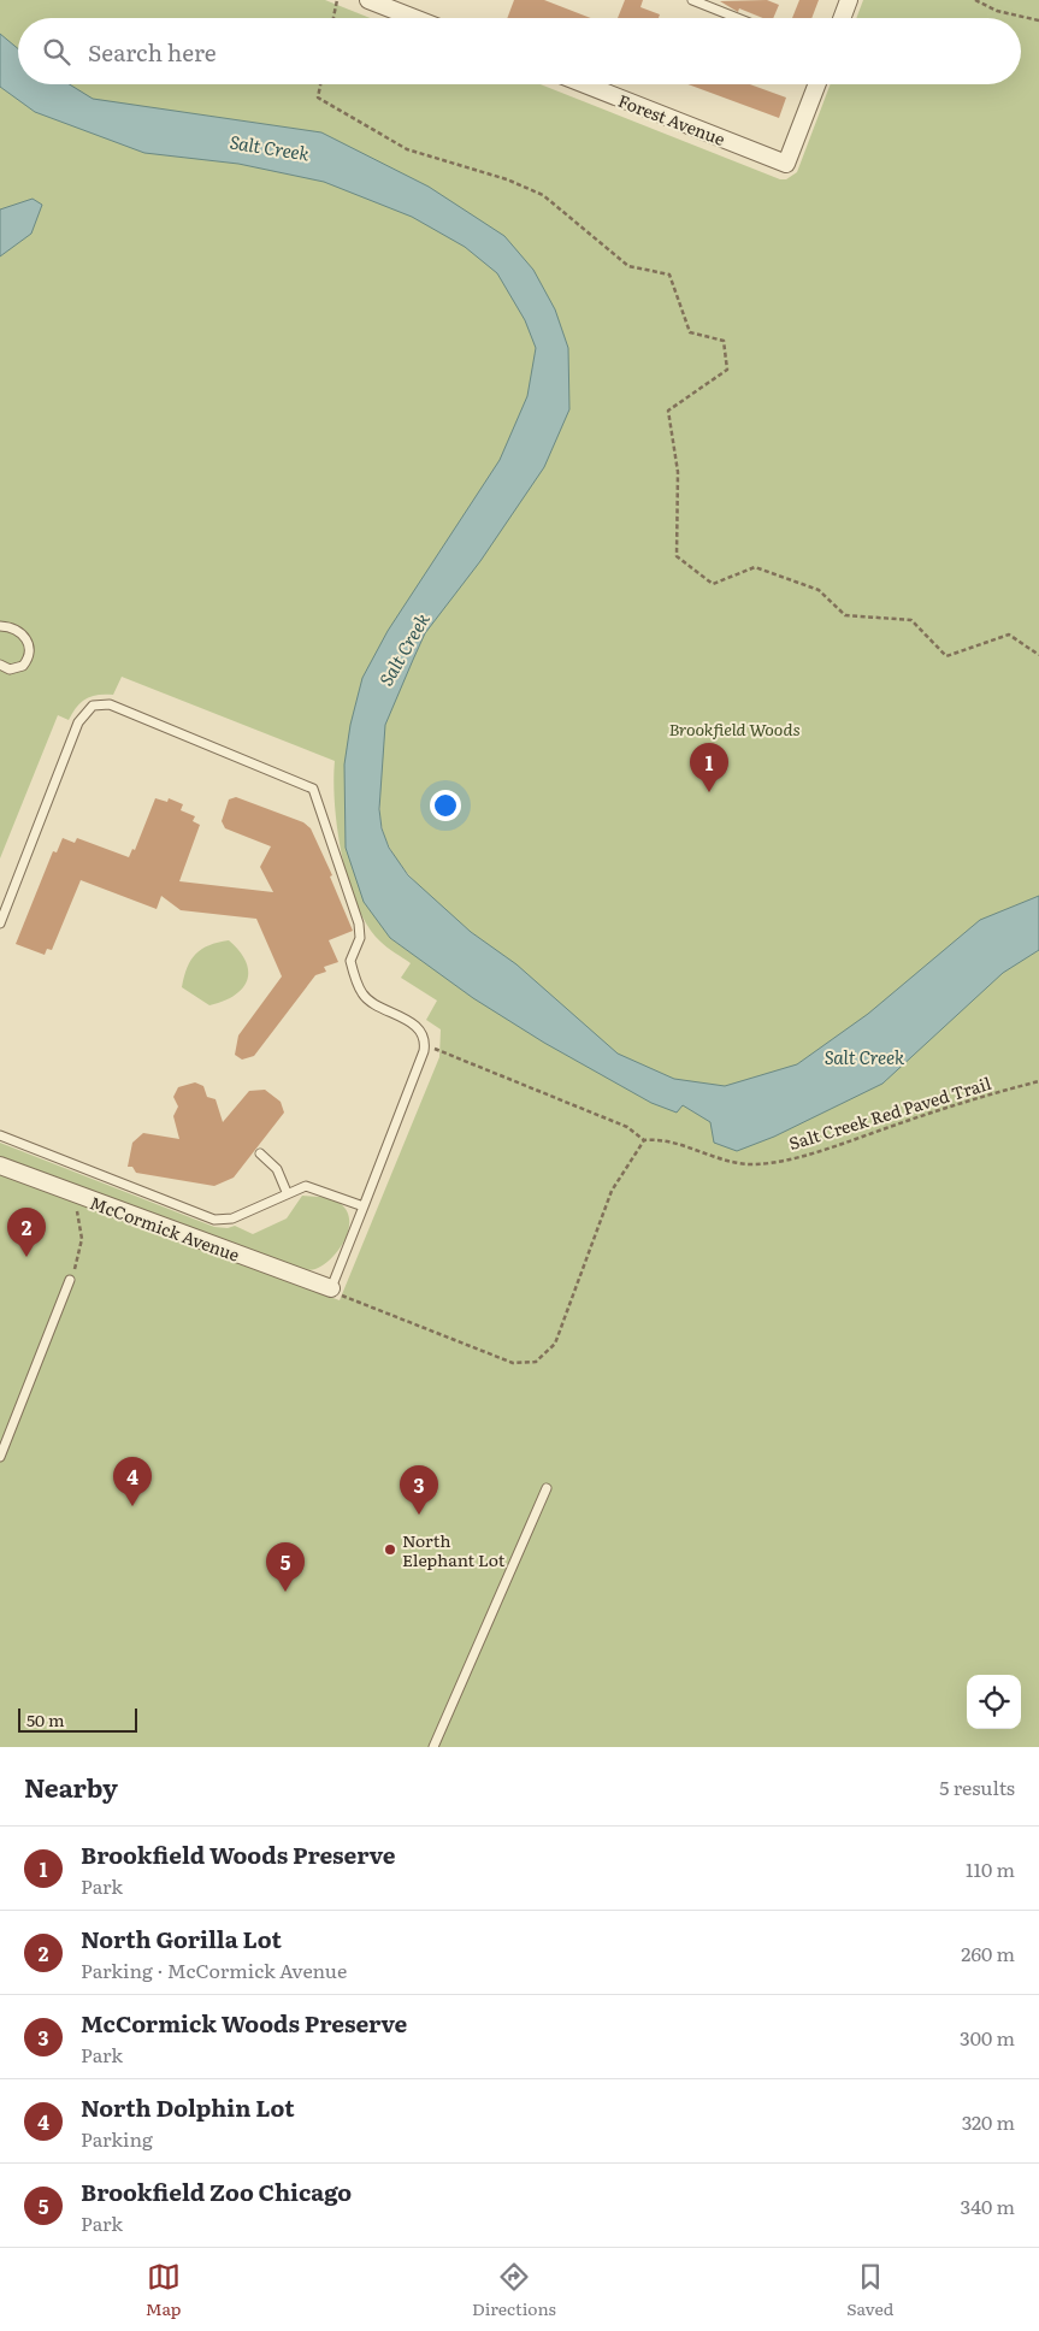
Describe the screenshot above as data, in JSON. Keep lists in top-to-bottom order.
{
  "streets": {
    "street": ["Forest Avenue", "McCormick Avenue"],
    "path": ["Salt Creek Red Paved Trail"]
  },
  "water": ["Salt Creek"],
  "parks": ["Brookfield Woods"],
  "places": ["North Elephant Lot"],
  "scale_bar": "50 m",
  "page": {
    "search": "Search here",
    "pins": [
      "1",
      "2",
      "4",
      "3",
      "5"
    ],
    "scale": "50 m",
    "heading": ["Nearby", "5 results"],
    "list": [
      {
        "mark": "1",
        "name": "Brookfield Woods Preserve",
        "note": "Park",
        "value": "110 m"
      },
      {
        "mark": "2",
        "name": "North Gorilla Lot",
        "note": "Parking · McCormick Avenue",
        "value": "260 m"
      },
      {
        "mark": "3",
        "name": "McCormick Woods Preserve",
        "note": "Park",
        "value": "300 m"
      },
      {
        "mark": "4",
        "name": "North Dolphin Lot",
        "note": "Parking",
        "value": "320 m"
      },
      {
        "mark": "5",
        "name": "Brookfield Zoo Chicago",
        "note": "Park",
        "value": "340 m"
      }
    ],
    "nav": ["Map", "Directions", "Saved"]
  }
}
